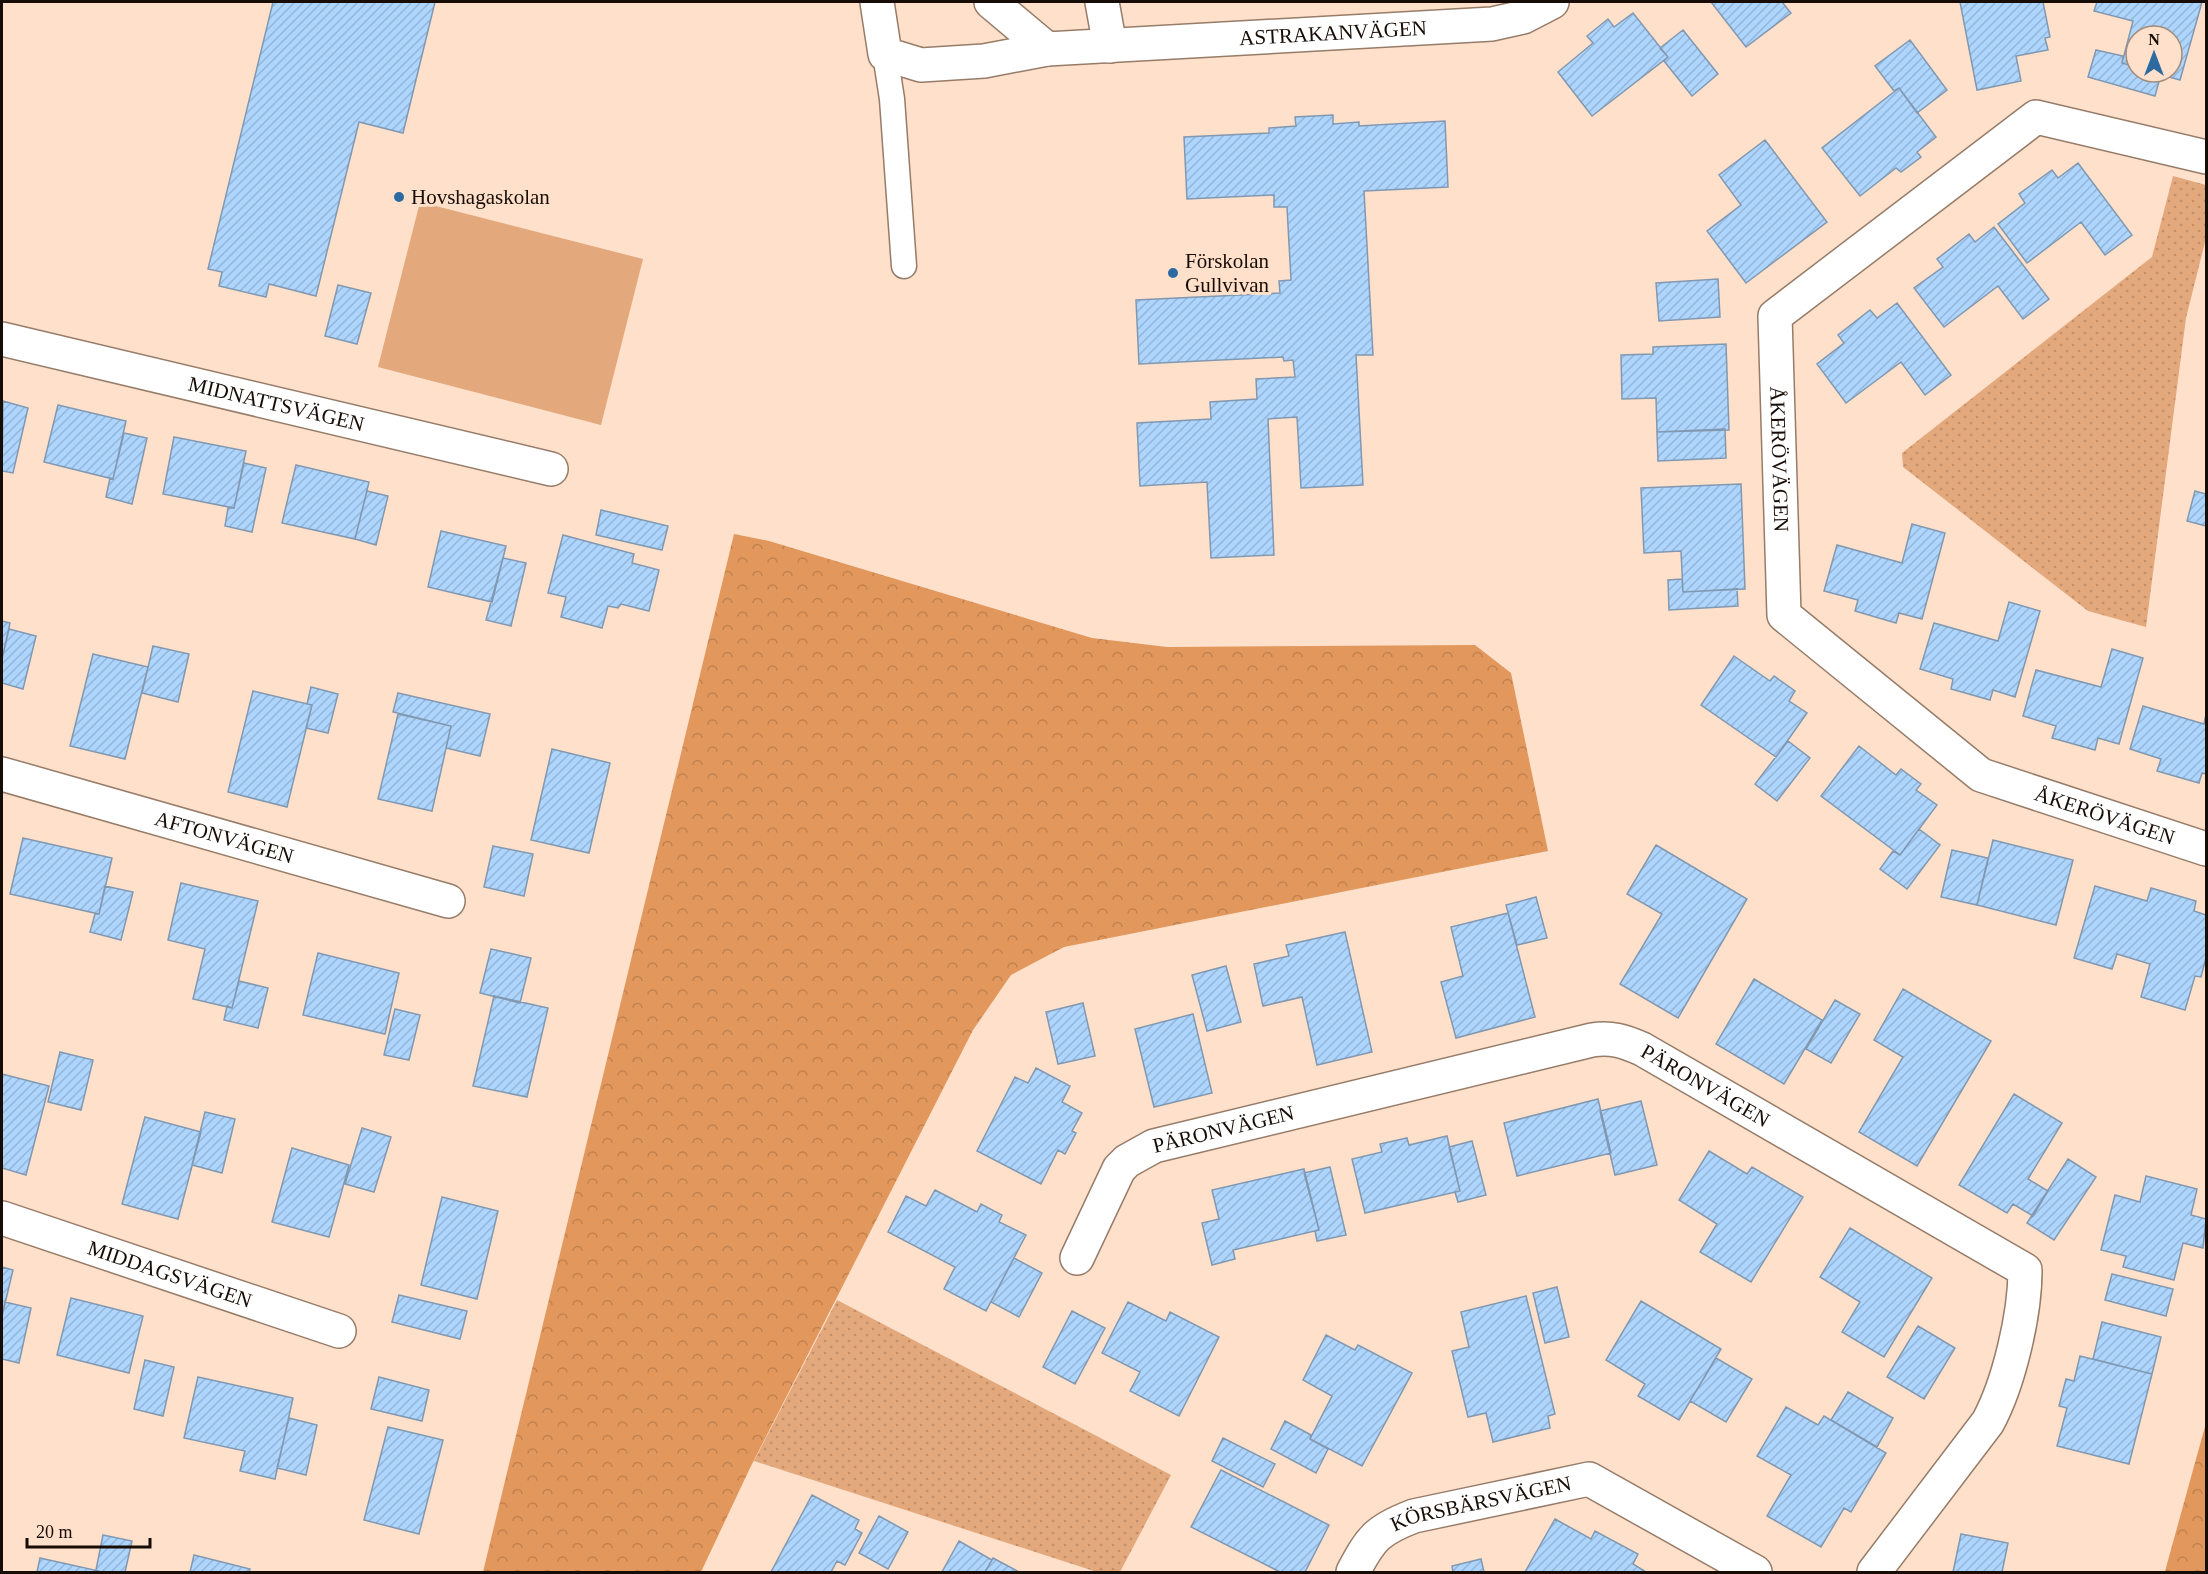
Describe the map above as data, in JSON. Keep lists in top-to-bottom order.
{
  "streets": {
    "street": [
      "ASTRAKANVÄGEN",
      "MIDNATTSVÄGEN",
      "ÅKERÖVÄGEN",
      "AFTONVÄGEN",
      "PÄRONVÄGEN",
      "MIDDAGSVÄGEN",
      "KÖRSBÄRSVÄGEN"
    ]
  },
  "places": ["Hovshagaskolan", "Förskolan Gullvivan"],
  "scale_bar": "20 m",
  "north": "top"
}
